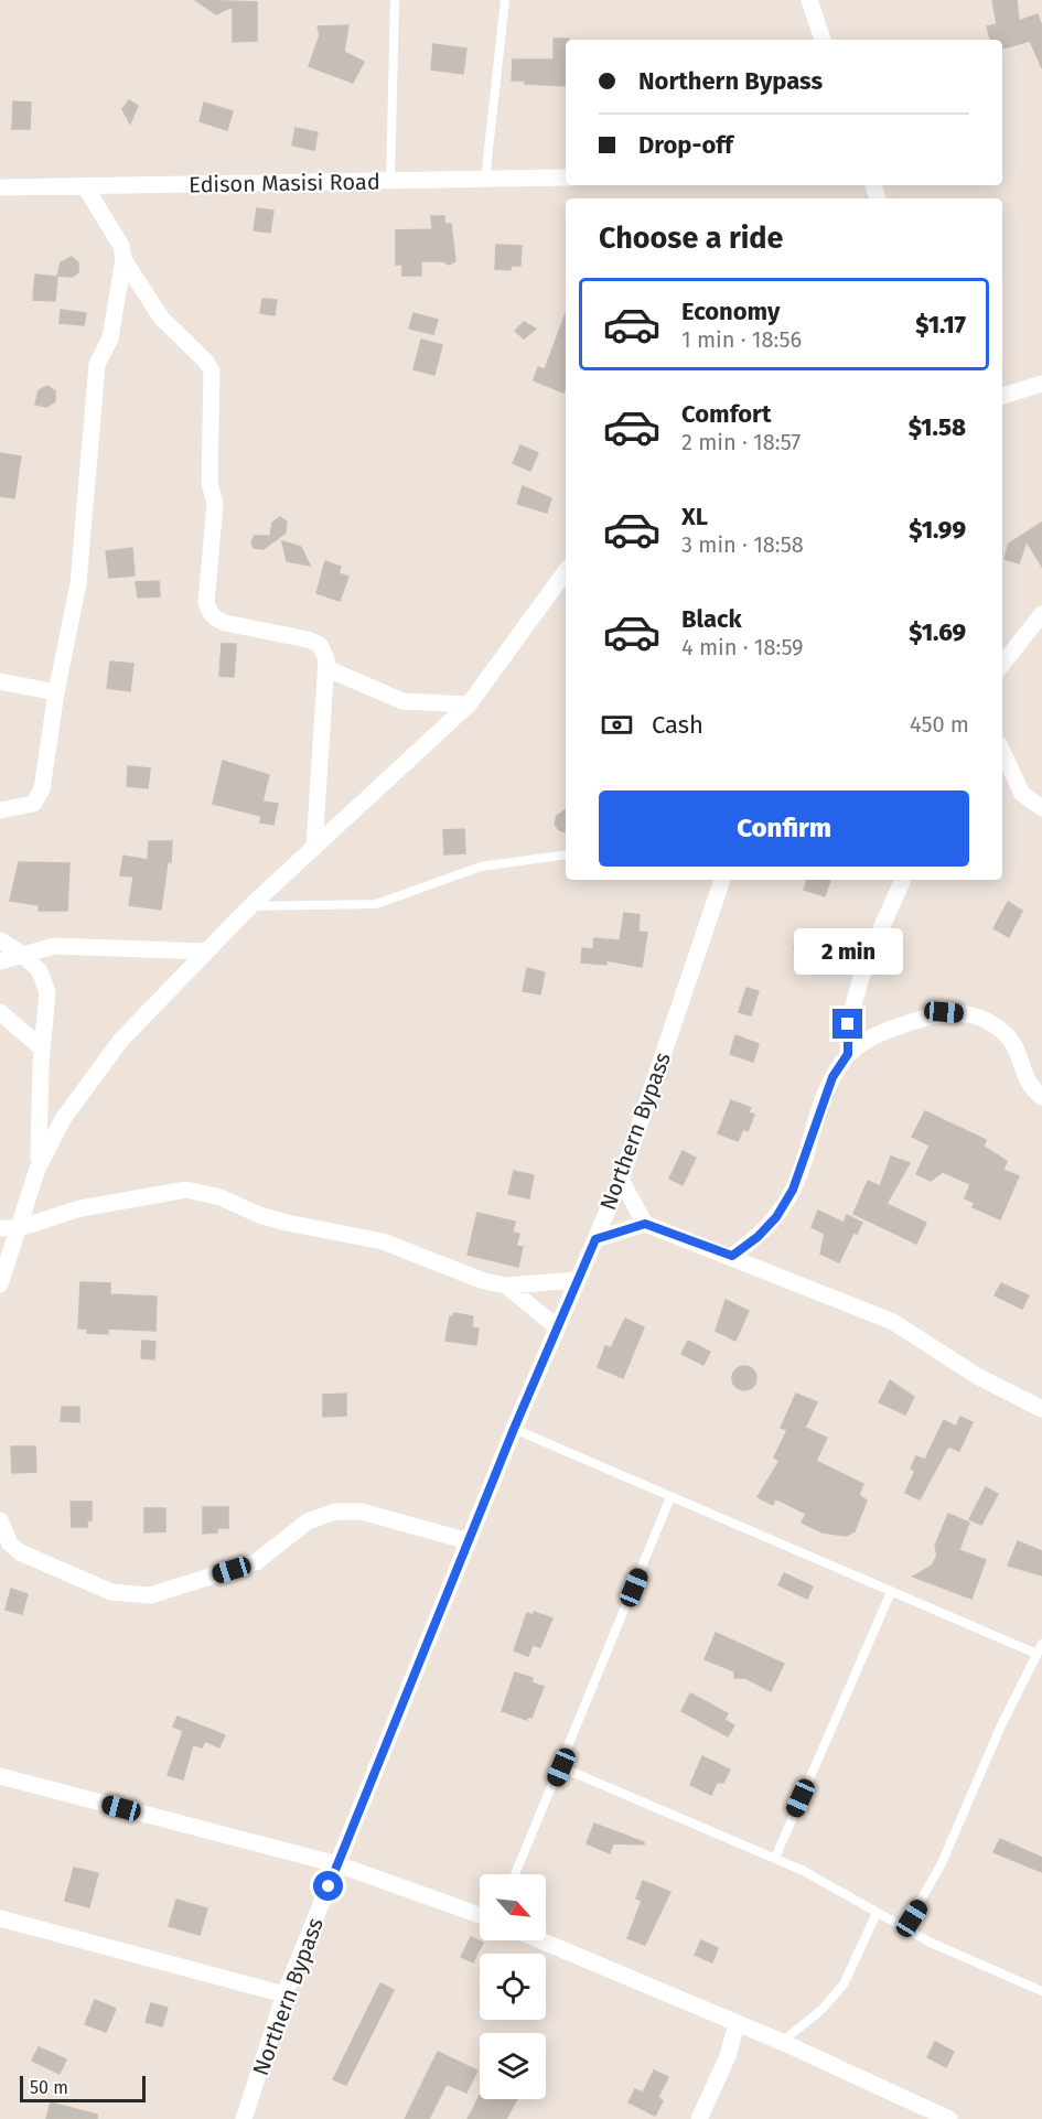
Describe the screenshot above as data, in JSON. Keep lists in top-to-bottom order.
{
  "streets": {
    "street": ["Edison Masisi Road", "Northern Bypass"]
  },
  "scale_bar": "50 m",
  "north": "bottom right",
  "page": {
    "banner": ["Northern Bypass", "Drop-off"],
    "heading": "Choose a ride",
    "list": [
      {
        "name": "Economy",
        "note": "1 min · 18:56",
        "value": "$1.17"
      },
      {
        "name": "Comfort",
        "note": "2 min · 18:57",
        "value": "$1.58"
      },
      {
        "name": "XL",
        "note": "3 min · 18:58",
        "value": "$1.99"
      },
      {
        "name": "Black",
        "note": "4 min · 18:59",
        "value": "$1.69"
      }
    ],
    "pay": ["Cash", "450 m"],
    "buttons": "Confirm",
    "bubble": "2 min",
    "scale": "50 m"
  }
}
